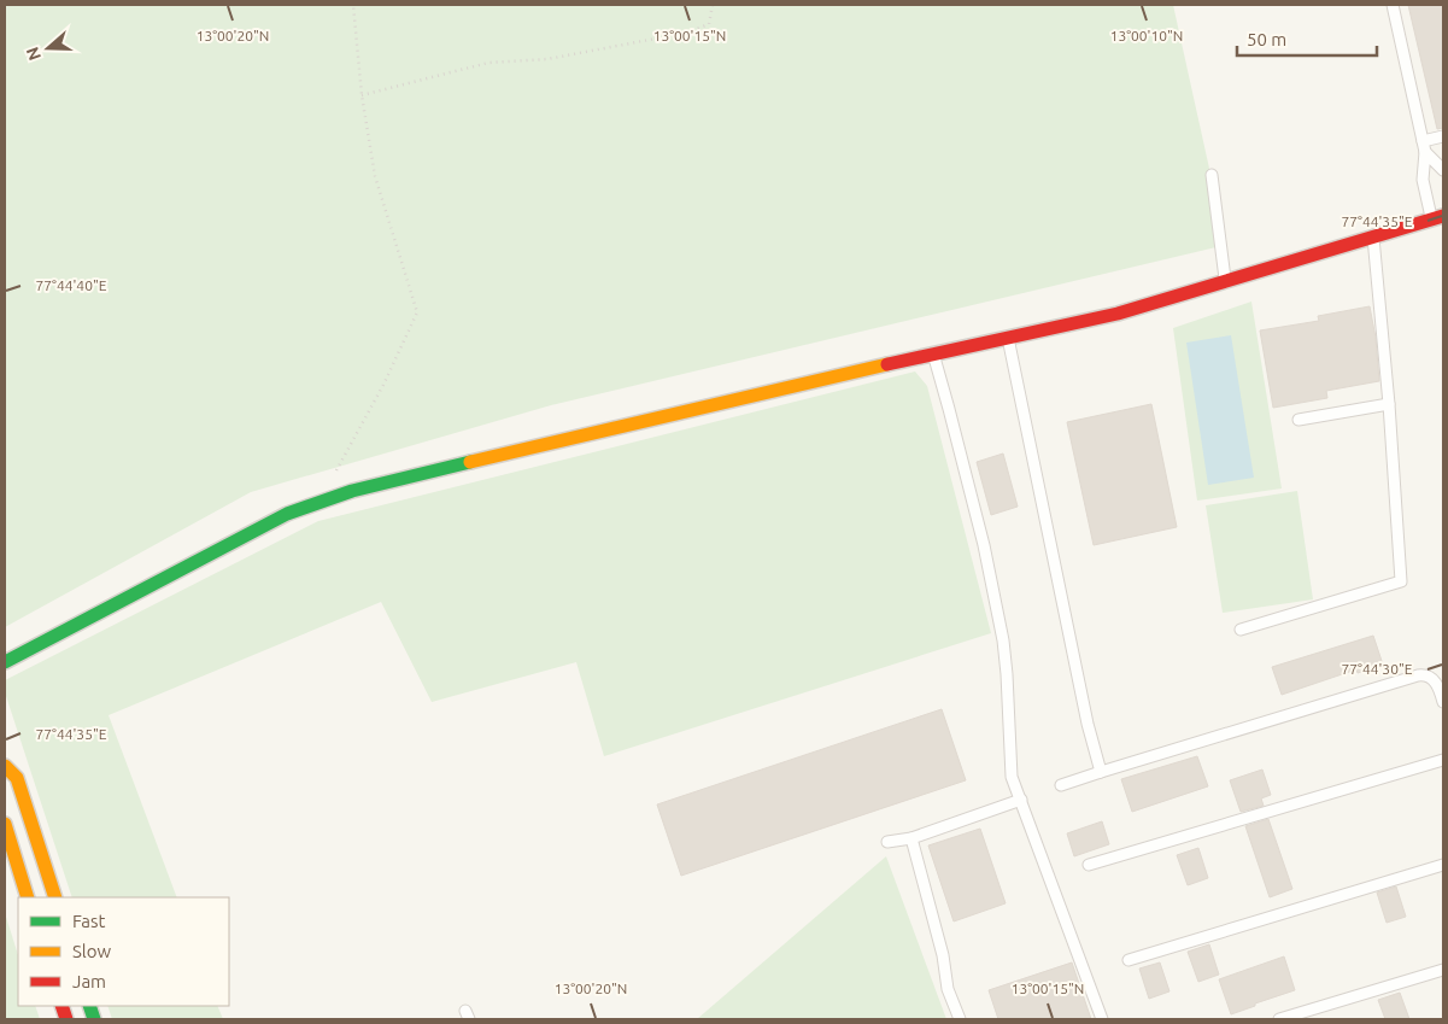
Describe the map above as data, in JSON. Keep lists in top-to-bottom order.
{
  "legend": ["Fast", "Slow", "Jam"],
  "scale_bar": "50 m",
  "north": "left",
  "coordinates": [
    "13°00'20\"N",
    "13°00'15\"N",
    "13°00'10\"N",
    "77°44'35\"E",
    "77°44'40\"E",
    "77°44'30\"E"
  ]
}
